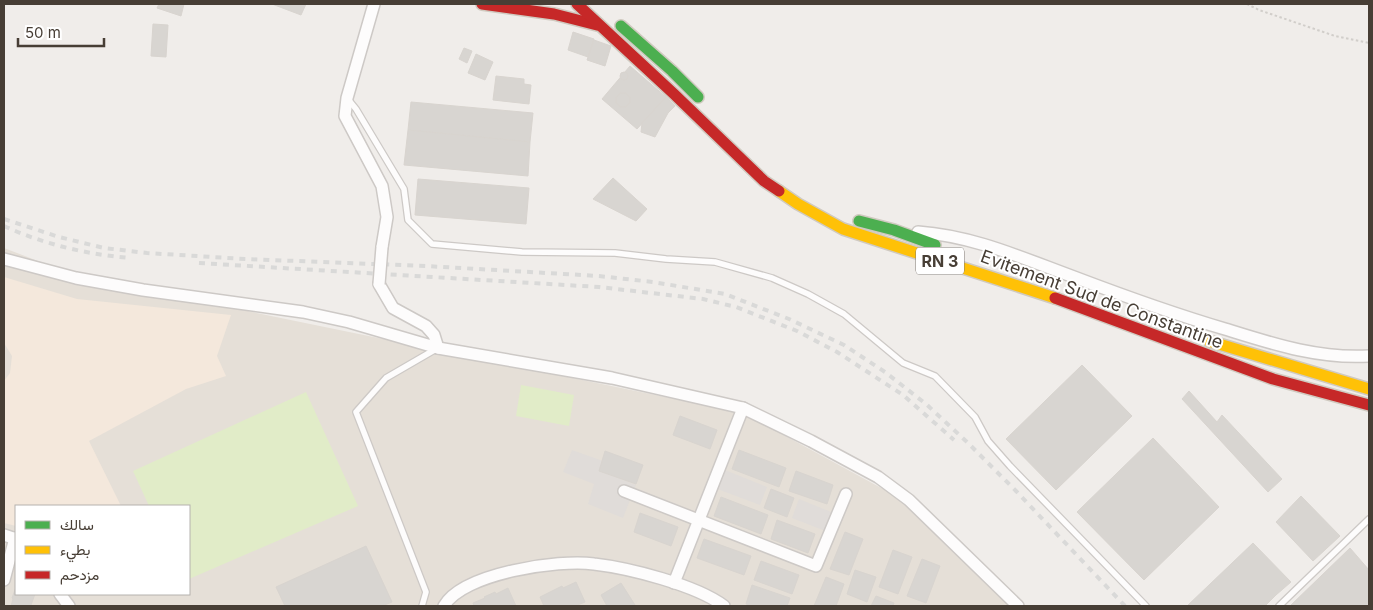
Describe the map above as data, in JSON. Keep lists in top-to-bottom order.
{
  "streets": {
    "main road": ["RN 3", "Evitement Sud de Constantine"]
  },
  "legend": ["سالك", "بطيء", "مزدحم"],
  "scale_bar": "50 m"
}
